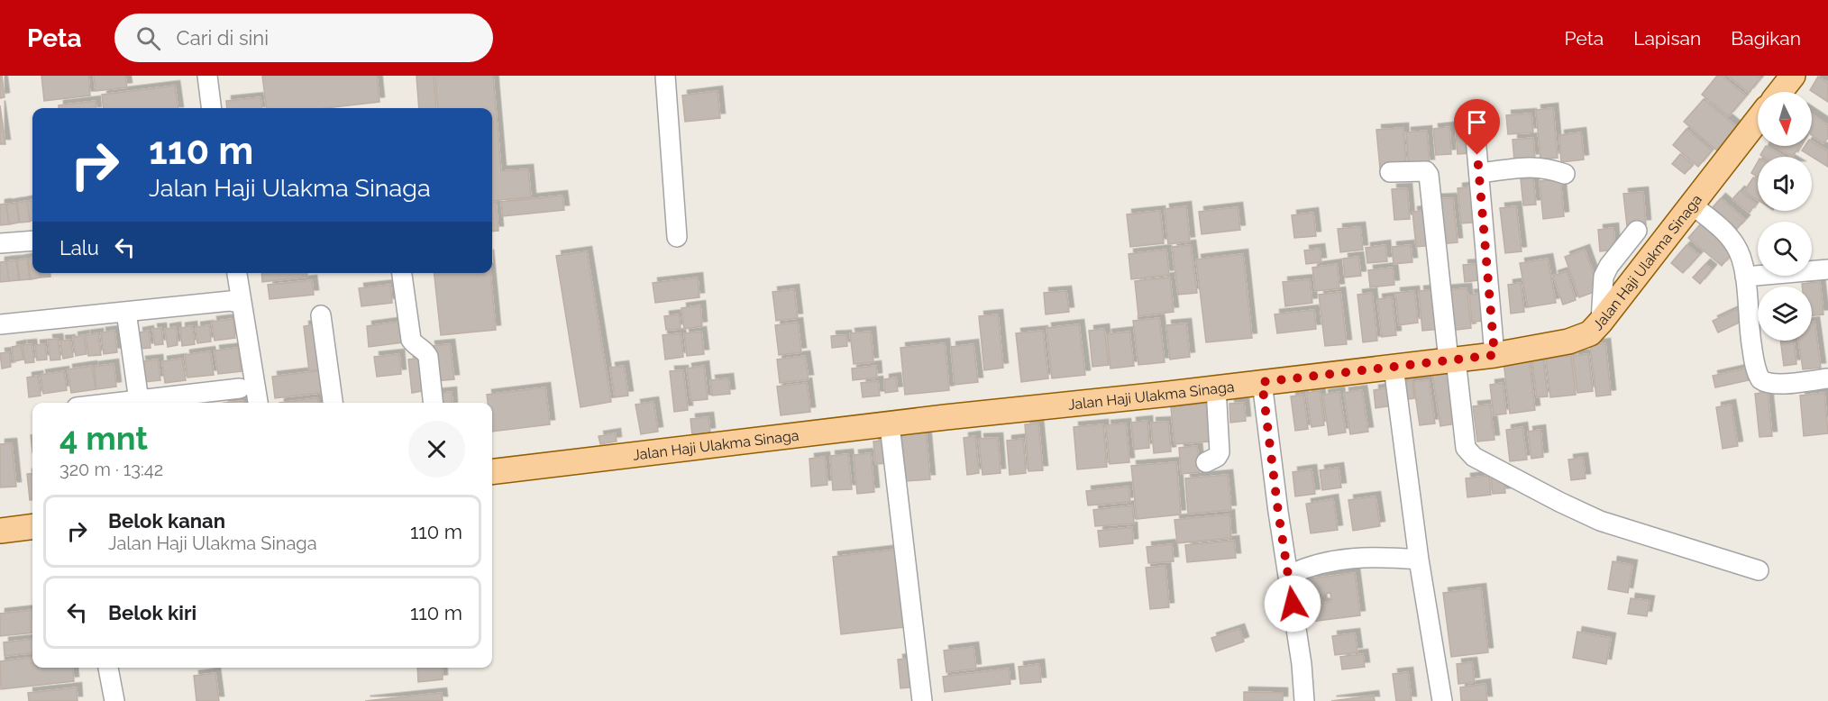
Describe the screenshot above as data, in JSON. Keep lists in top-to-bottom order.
{
  "streets": {
    "main road": ["Jalan Haji Ulakma Sinaga"]
  },
  "north": "bottom",
  "page": {
    "header": "Peta",
    "search": "Cari di sini",
    "nav": ["Peta", "Lapisan", "Bagikan"],
    "turn": ["110 m", "Jalan Haji Ulakma Sinaga"],
    "then": "Lalu",
    "heading": ["4 mnt", "320 m · 13:42"],
    "list": [
      {
        "name": "Belok kanan",
        "note": "Jalan Haji Ulakma Sinaga",
        "value": "110 m"
      },
      {
        "name": "Belok kiri",
        "value": "110 m"
      }
    ]
  }
}
